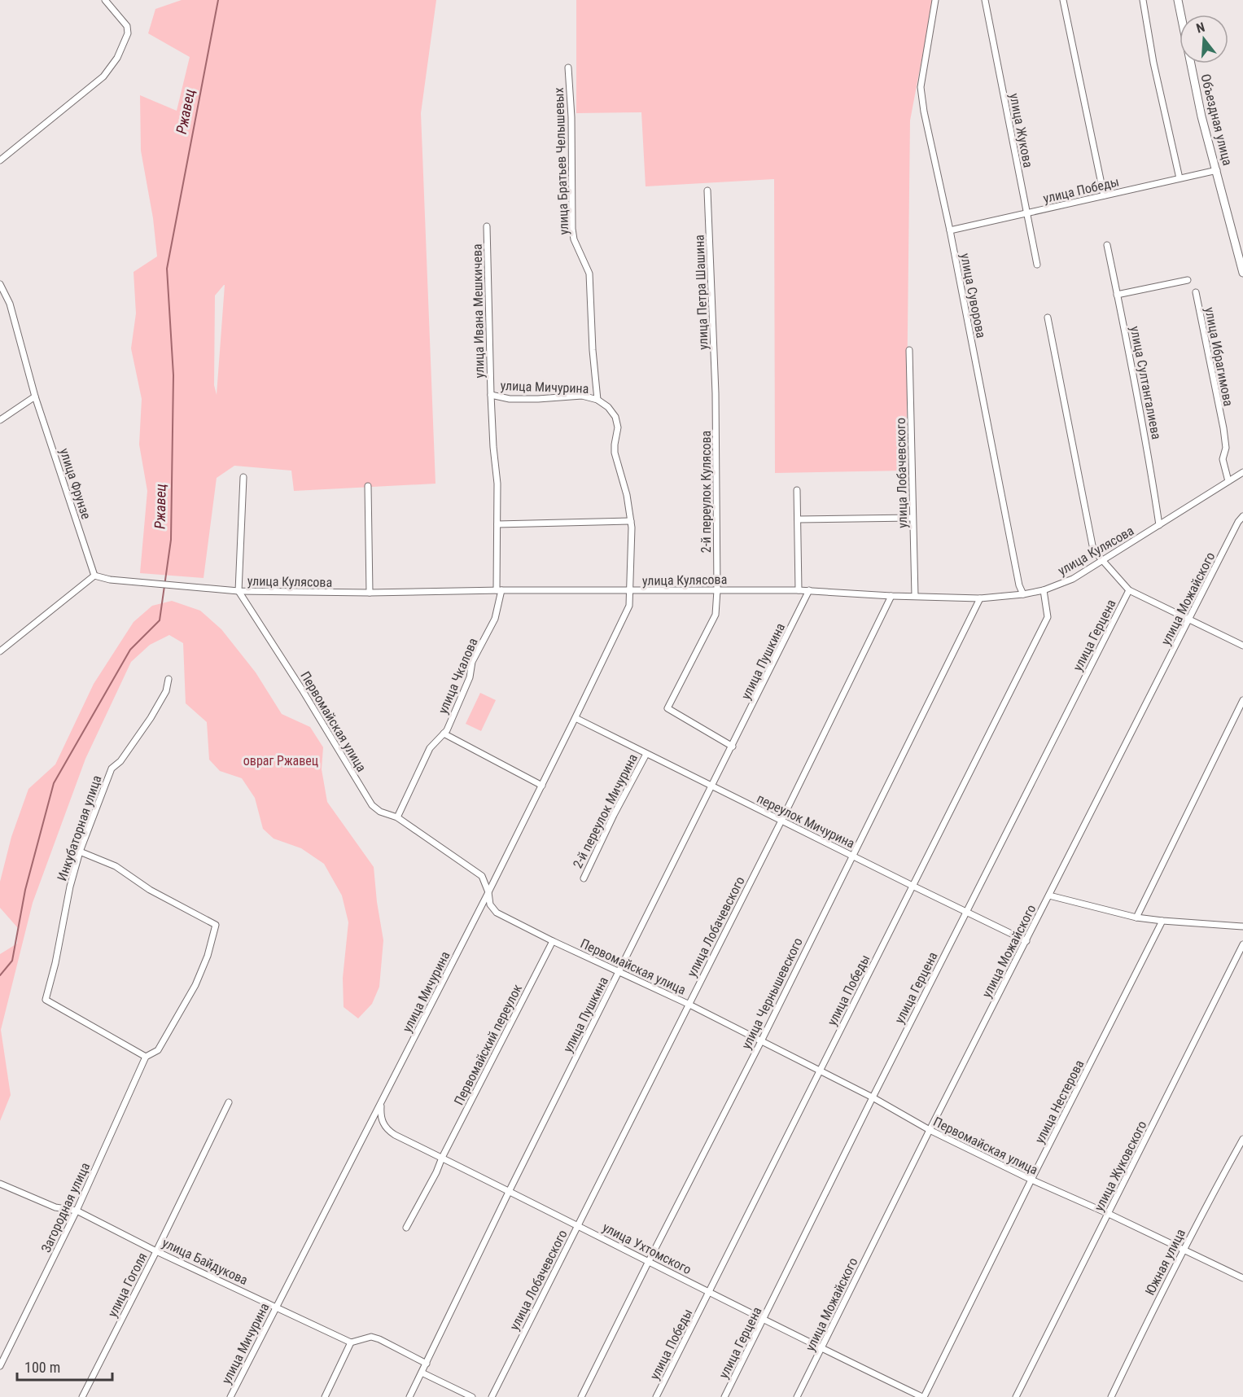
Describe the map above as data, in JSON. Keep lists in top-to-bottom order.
{
  "streets": {
    "street": [
      "Объездная улица",
      "улица Жукова",
      "улица Братьев Челышевых",
      "улица Победы",
      "улица Петра Шашина",
      "улица Суворова",
      "улица Ивана Мешкичева",
      "улица Ибрагимова",
      "улица Султангалиева",
      "улица Мичурина",
      "улица Лобачевского",
      "улица Фрунзе",
      "2-й переулок Кулясова",
      "улица Кулясова",
      "улица Можайского",
      "улица Герцена",
      "улица Пушкина",
      "улица Чкалова",
      "Первомайская улица",
      "2-й переулок Мичурина",
      "переулок Мичурина",
      "Инкубаторная улица",
      "улица Чернышевского",
      "Первомайский переулок",
      "улица Нестерова",
      "улица Жуковского",
      "Загородная улица",
      "улица Ухтомского",
      "улица Байдукова",
      "Южная улица",
      "улица Гоголя"
    ]
  },
  "crossings": [
    ["Объездная улица", "улица Победы"],
    ["улица Жукова", "улица Победы"],
    ["улица Братьев Челышевых", "улица Мичурина"],
    ["улица Победы", "улица Суворова"],
    ["улица Победы", "улица Кулясова"],
    ["улица Победы", "Первомайская улица"],
    ["улица Победы", "переулок Мичурина"],
    ["улица Победы", "улица Ухтомского"],
    ["улица Петра Шашина", "2-й переулок Кулясова"],
    ["улица Суворова", "улица Кулясова"],
    ["улица Ивана Мешкичева", "улица Мичурина"],
    ["улица Ивана Мешкичева", "улица Чкалова"],
    ["улица Ибрагимова", "улица Кулясова"],
    ["улица Султангалиева", "улица Кулясова"],
    ["улица Мичурина", "улица Кулясова"],
    ["улица Мичурина", "улица Чкалова"],
    ["улица Мичурина", "Первомайская улица"],
    ["улица Мичурина", "переулок Мичурина"],
    ["улица Мичурина", "улица Ухтомского"],
    ["улица Мичурина", "улица Байдукова"],
    ["улица Лобачевского", "улица Кулясова"],
    ["улица Лобачевского", "Первомайская улица"],
    ["улица Лобачевского", "переулок Мичурина"],
    ["улица Лобачевского", "улица Ухтомского"],
    ["улица Фрунзе", "улица Кулясова"],
    ["2-й переулок Кулясова", "улица Кулясова"],
    ["2-й переулок Кулясова", "улица Пушкина"],
    ["улица Кулясова", "улица Пушкина"],
    ["улица Кулясова", "улица Чкалова"],
    ["улица Кулясова", "Первомайская улица"],
    ["улица Кулясова", "улица Чернышевского"],
    ["улица Можайского", "Первомайская улица"],
    ["улица Можайского", "переулок Мичурина"],
    ["улица Можайского", "улица Ухтомского"],
    ["улица Герцена", "Первомайская улица"],
    ["улица Герцена", "переулок Мичурина"],
    ["улица Герцена", "улица Ухтомского"],
    ["улица Пушкина", "Первомайская улица"],
    ["улица Пушкина", "переулок Мичурина"],
    ["улица Пушкина", "улица Ухтомского"],
    ["улица Чкалова", "Первомайская улица"],
    ["Первомайская улица", "улица Чернышевского"],
    ["Первомайская улица", "Первомайский переулок"],
    ["Первомайская улица", "улица Нестерова"],
    ["Первомайская улица", "улица Жуковского"],
    ["Первомайская улица", "Южная улица"],
    ["2-й переулок Мичурина", "переулок Мичурина"],
    ["переулок Мичурина", "улица Чернышевского"],
    ["Инкубаторная улица", "Загородная улица"],
    ["улица Чернышевского", "улица Ухтомского"],
    ["Первомайский переулок", "улица Ухтомского"],
    ["улица Нестерова", "улица Ухтомского"],
    ["Загородная улица", "улица Байдукова"],
    ["улица Байдукова", "улица Гоголя"]
  ],
  "water": ["Ржавец"],
  "parks": ["овраг Ржавец"],
  "scale_bar": "100 m",
  "north": "top"
}
